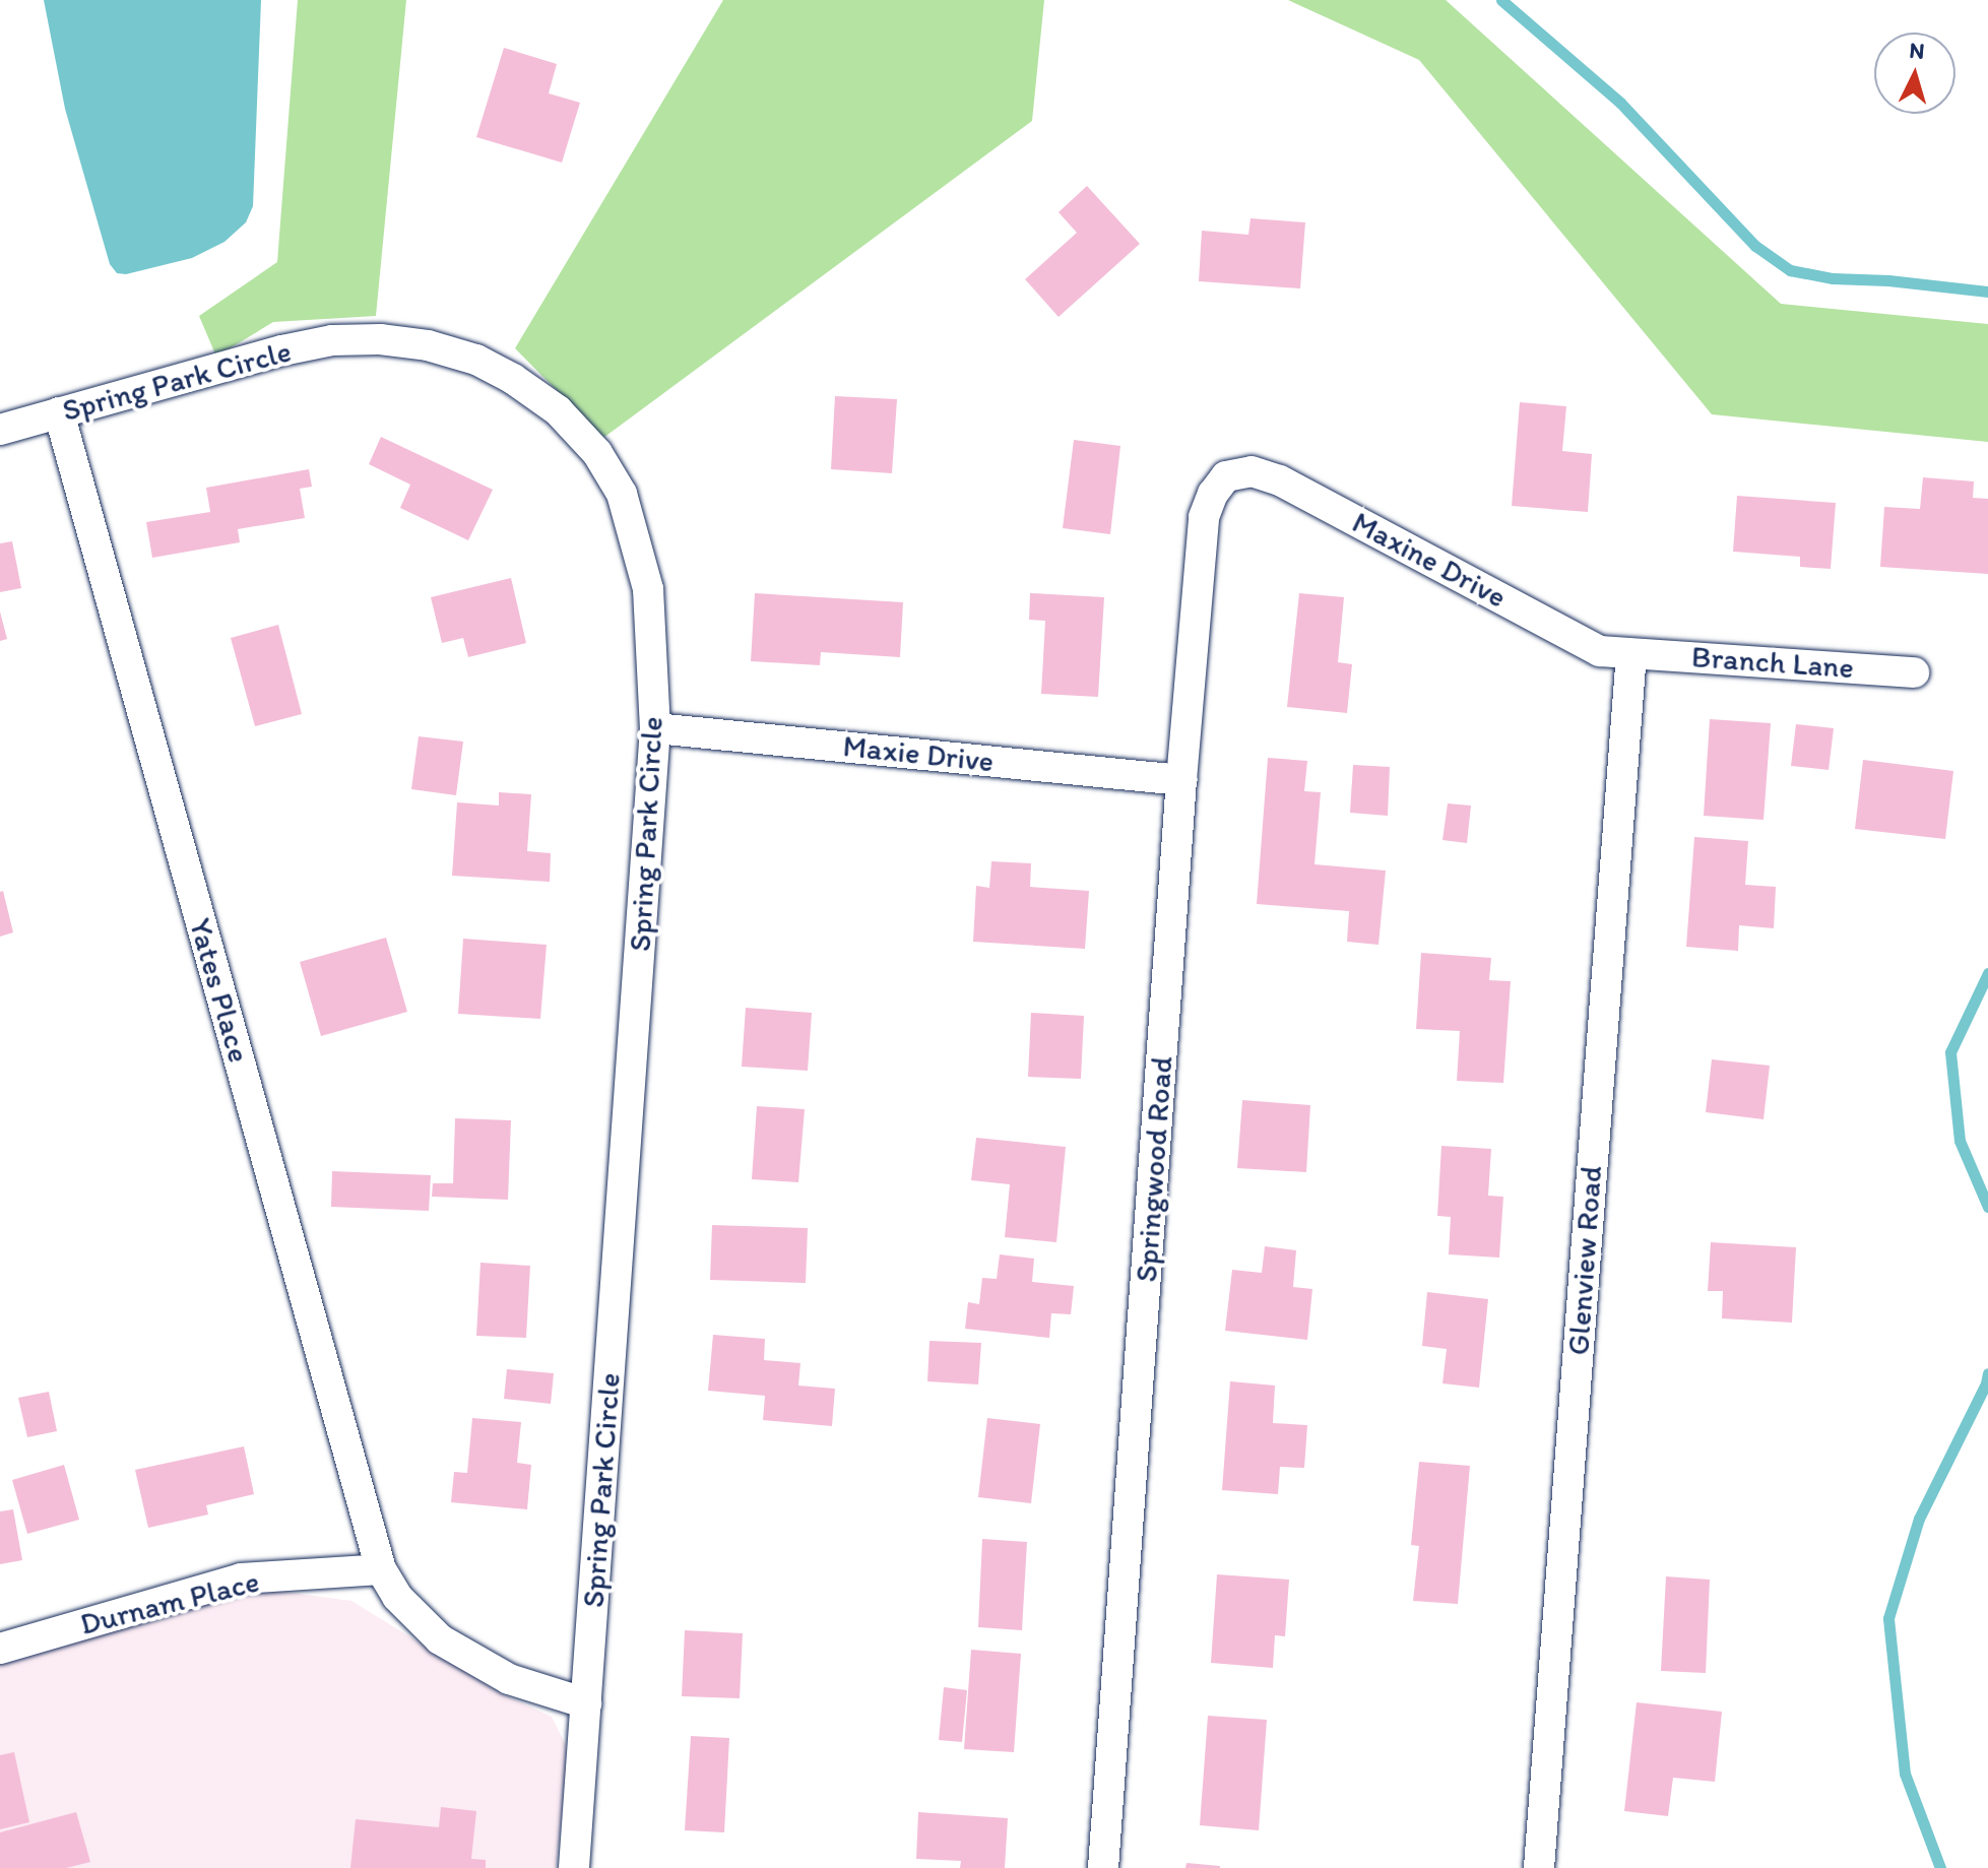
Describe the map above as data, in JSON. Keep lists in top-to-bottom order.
{
  "streets": {
    "street": [
      "Spring Park Circle",
      "Maxine Drive",
      "Branch Lane",
      "Maxie Drive",
      "Yates Place",
      "Springwood Road",
      "Glenview Road",
      "Durnam Place"
    ]
  },
  "crossings": [
    ["Spring Park Circle", "Maxie Drive"],
    ["Spring Park Circle", "Yates Place"],
    ["Maxine Drive", "Branch Lane"],
    ["Maxine Drive", "Springwood Road"],
    ["Maxine Drive", "Glenview Road"],
    ["Branch Lane", "Glenview Road"],
    ["Maxie Drive", "Springwood Road"],
    ["Yates Place", "Durnam Place"]
  ],
  "north": "top"
}
